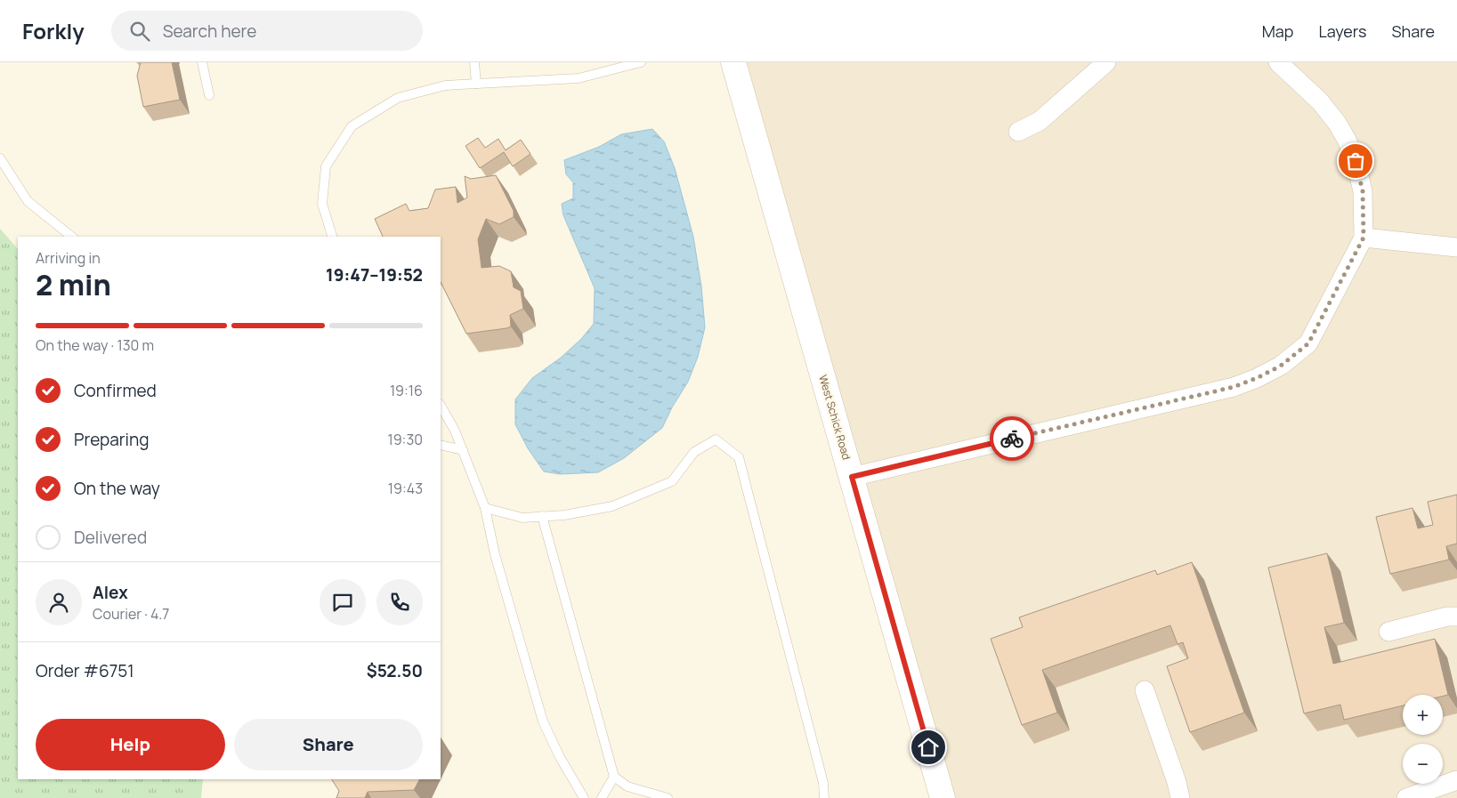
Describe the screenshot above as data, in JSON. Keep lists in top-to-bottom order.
{
  "streets": {
    "street": ["West Schick Road"]
  },
  "page": {
    "header": "Forkly",
    "search": "Search here",
    "nav": ["Map", "Layers", "Share"],
    "heading": ["2 min", "Arriving in", "19:47–19:52"],
    "panel": [
      "Alex",
      "Courier · 4.7",
      "Order #6751",
      "$52.50"
    ],
    "bar": "On the way · 130 m",
    "list": [
      ["Confirmed", "19:16"],
      ["Preparing", "19:30"],
      ["On the way", "19:43"],
      "Delivered"
    ],
    "map_buttons": ["+", "−"],
    "buttons": ["Help", "Share"]
  }
}
